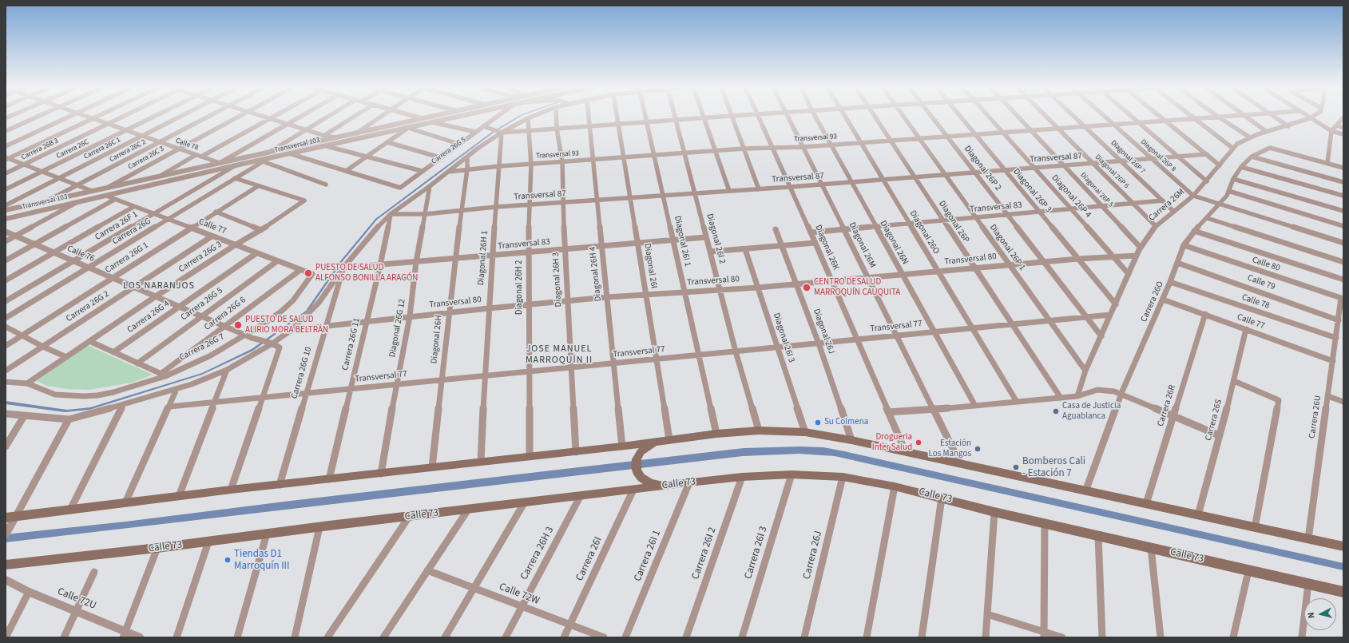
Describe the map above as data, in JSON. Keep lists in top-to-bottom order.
{
  "streets": {
    "main road": ["Calle 73"],
    "street": [
      "Transversal 93",
      "Calle 78",
      "Transversal 103",
      "Carrera 26C 1",
      "Carrera 26B 3",
      "Carrera 26C",
      "Carrera 26C 2",
      "Carrera 26G 5",
      "Diagonal 26P 8",
      "Diagonal 26P 7",
      "Carrera 26C 3",
      "Transversal 87",
      "Diagonal 26P 2",
      "Diagonal 26P 6",
      "Diagonal 26P 5",
      "Diagonal 26P 3",
      "Diagonal 26P 4",
      "Carrera 26M",
      "Transversal 83",
      "Diagonal 26P",
      "Carrera 26F 1",
      "Calle 77",
      "Carrera 26G",
      "Diagonal 26O",
      "Diagonal 26I 2",
      "Diagonal 26I 1",
      "Diagonal 26N",
      "Diagonal 26M",
      "Diagonal 26K",
      "Diagonal 26P 1",
      "Calle 76",
      "Carrera 26G 3",
      "Carrera 26G 1",
      "Diagonal 26H 1",
      "Transversal 80",
      "Calle 80",
      "Diagonal 26I",
      "Diagonal 26H 4",
      "Diagonal 26H 3",
      "Calle 79",
      "Diagonal 26H 2",
      "Carrera 26O",
      "Carrera 26G 2",
      "Carrera 26G 6",
      "Carrera 26G 4",
      "Transversal 77",
      "Diagonal 26G 12",
      "Diagonal 26J",
      "Diagonal 26I 3",
      "Diagonal 26H",
      "Carrera 26G 11",
      "Carrera 26G 7",
      "Carrera 26G 10",
      "Carrera 26R",
      "Carrera 26U",
      "Carrera 26S",
      "Carrera 26I 3",
      "Carrera 26H 3",
      "Carrera 26I 2",
      "Carrera 26J",
      "Carrera 26I 1",
      "Carrera 26I",
      "Calle 72W",
      "Calle 72U"
    ]
  },
  "crossings": [
    ["Transversal 93", "Diagonal 26P 8"],
    ["Transversal 93", "Diagonal 26P 7"],
    ["Transversal 93", "Diagonal 26P 2"],
    ["Transversal 93", "Diagonal 26P 6"],
    ["Transversal 93", "Diagonal 26P 5"],
    ["Transversal 93", "Diagonal 26P 3"],
    ["Transversal 93", "Diagonal 26P 4"],
    ["Transversal 93", "Diagonal 26P"],
    ["Transversal 93", "Diagonal 26O"],
    ["Transversal 93", "Diagonal 26I 2"],
    ["Transversal 93", "Diagonal 26I 1"],
    ["Transversal 93", "Diagonal 26N"],
    ["Transversal 93", "Diagonal 26M"],
    ["Transversal 93", "Diagonal 26K"],
    ["Transversal 93", "Diagonal 26P 1"],
    ["Transversal 93", "Diagonal 26H 1"],
    ["Transversal 93", "Diagonal 26I"],
    ["Transversal 93", "Diagonal 26H 4"],
    ["Transversal 93", "Diagonal 26H 3"],
    ["Transversal 93", "Diagonal 26H 2"],
    ["Transversal 93", "Diagonal 26H"],
    ["Calle 78", "Transversal 103"],
    ["Calle 78", "Carrera 26C 1"],
    ["Calle 78", "Carrera 26B 3"],
    ["Calle 78", "Carrera 26C"],
    ["Calle 78", "Carrera 26C 2"],
    ["Calle 78", "Carrera 26C 3"],
    ["Calle 78", "Carrera 26O"],
    ["Calle 78", "Carrera 26U"],
    ["Transversal 103", "Carrera 26C 2"],
    ["Transversal 103", "Carrera 26C 3"],
    ["Transversal 103", "Carrera 26F 1"],
    ["Transversal 103", "Calle 77"],
    ["Transversal 103", "Carrera 26G"],
    ["Carrera 26G 5", "Calle 77"],
    ["Carrera 26G 5", "Calle 76"],
    ["Diagonal 26P 8", "Transversal 87"],
    ["Diagonal 26P 8", "Carrera 26M"],
    ["Diagonal 26P 7", "Transversal 87"],
    ["Diagonal 26P 7", "Carrera 26M"],
    ["Diagonal 26P 7", "Transversal 83"],
    ["Transversal 87", "Diagonal 26P 2"],
    ["Transversal 87", "Diagonal 26P 6"],
    ["Transversal 87", "Diagonal 26P 5"],
    ["Transversal 87", "Diagonal 26P 3"],
    ["Transversal 87", "Diagonal 26P 4"],
    ["Transversal 87", "Diagonal 26P"],
    ["Transversal 87", "Diagonal 26O"],
    ["Transversal 87", "Diagonal 26I 2"],
    ["Transversal 87", "Diagonal 26I 1"],
    ["Transversal 87", "Diagonal 26N"],
    ["Transversal 87", "Diagonal 26M"],
    ["Transversal 87", "Diagonal 26K"],
    ["Transversal 87", "Diagonal 26P 1"],
    ["Transversal 87", "Diagonal 26H 1"],
    ["Transversal 87", "Diagonal 26I"],
    ["Transversal 87", "Diagonal 26H 4"],
    ["Transversal 87", "Diagonal 26H 3"],
    ["Transversal 87", "Diagonal 26H 2"],
    ["Transversal 87", "Diagonal 26G 12"],
    ["Transversal 87", "Diagonal 26H"],
    ["Transversal 87", "Carrera 26G 11"],
    ["Diagonal 26P 2", "Carrera 26M"],
    ["Diagonal 26P 2", "Transversal 83"],
    ["Diagonal 26P 2", "Transversal 80"],
    ["Diagonal 26P 2", "Transversal 77"],
    ["Diagonal 26P 6", "Carrera 26M"],
    ["Diagonal 26P 6", "Transversal 83"],
    ["Diagonal 26P 5", "Carrera 26M"],
    ["Diagonal 26P 5", "Transversal 83"],
    ["Diagonal 26P 3", "Carrera 26M"],
    ["Diagonal 26P 3", "Transversal 83"],
    ["Diagonal 26P 3", "Transversal 80"],
    ["Diagonal 26P 4", "Carrera 26M"],
    ["Diagonal 26P 4", "Transversal 83"],
    ["Diagonal 26P 4", "Transversal 80"],
    ["Carrera 26M", "Diagonal 26P 1"],
    ["Carrera 26M", "Transversal 80"],
    ["Carrera 26M", "Transversal 77"],
    ["Transversal 83", "Diagonal 26P"],
    ["Transversal 83", "Diagonal 26O"],
    ["Transversal 83", "Diagonal 26I 2"],
    ["Transversal 83", "Diagonal 26I 1"],
    ["Transversal 83", "Diagonal 26N"],
    ["Transversal 83", "Diagonal 26M"],
    ["Transversal 83", "Diagonal 26K"],
    ["Transversal 83", "Diagonal 26P 1"],
    ["Transversal 83", "Diagonal 26H 1"],
    ["Transversal 83", "Diagonal 26I"],
    ["Transversal 83", "Diagonal 26H 4"],
    ["Transversal 83", "Diagonal 26H 3"],
    ["Transversal 83", "Diagonal 26H 2"],
    ["Transversal 83", "Diagonal 26G 12"],
    ["Transversal 83", "Diagonal 26H"],
    ["Transversal 83", "Carrera 26G 11"],
    ["Transversal 83", "Carrera 26G 10"],
    ["Diagonal 26P", "Transversal 80"],
    ["Diagonal 26P", "Transversal 77"],
    ["Carrera 26F 1", "Calle 77"],
    ["Carrera 26F 1", "Calle 76"],
    ["Calle 77", "Carrera 26G"],
    ["Calle 77", "Carrera 26G 3"],
    ["Calle 77", "Carrera 26G 1"],
    ["Calle 77", "Carrera 26O"],
    ["Calle 77", "Carrera 26G 2"],
    ["Calle 77", "Carrera 26G 6"],
    ["Calle 77", "Carrera 26G 4"],
    ["Calle 77", "Carrera 26G 7"],
    ["Calle 77", "Carrera 26R"],
    ["Calle 77", "Carrera 26U"],
    ["Calle 77", "Carrera 26S"],
    ["Carrera 26G", "Calle 76"],
    ["Diagonal 26O", "Transversal 80"],
    ["Diagonal 26O", "Transversal 77"],
    ["Diagonal 26I 2", "Transversal 80"],
    ["Diagonal 26I 2", "Transversal 77"],
    ["Diagonal 26I 1", "Transversal 80"],
    ["Diagonal 26I 1", "Transversal 77"],
    ["Diagonal 26N", "Transversal 80"],
    ["Diagonal 26N", "Transversal 77"],
    ["Diagonal 26M", "Transversal 80"],
    ["Diagonal 26M", "Transversal 77"],
    ["Diagonal 26K", "Transversal 80"],
    ["Diagonal 26K", "Transversal 77"],
    ["Diagonal 26P 1", "Transversal 80"],
    ["Diagonal 26P 1", "Transversal 77"],
    ["Calle 76", "Carrera 26G 3"],
    ["Calle 76", "Carrera 26G 1"],
    ["Calle 76", "Carrera 26G 2"],
    ["Calle 76", "Carrera 26G 6"],
    ["Calle 76", "Carrera 26G 4"],
    ["Calle 76", "Carrera 26G 7"],
    ["Carrera 26G 3", "Carrera 26G 1"],
    ["Carrera 26G 3", "Carrera 26G 7"],
    ["Diagonal 26H 1", "Transversal 80"],
    ["Diagonal 26H 1", "Transversal 77"],
    ["Transversal 80", "Diagonal 26I"],
    ["Transversal 80", "Diagonal 26H 4"],
    ["Transversal 80", "Diagonal 26H 3"],
    ["Transversal 80", "Diagonal 26H 2"],
    ["Transversal 80", "Diagonal 26G 12"],
    ["Transversal 80", "Diagonal 26J"],
    ["Transversal 80", "Diagonal 26I 3"],
    ["Transversal 80", "Diagonal 26H"],
    ["Transversal 80", "Carrera 26G 11"],
    ["Transversal 80", "Carrera 26G 10"],
    ["Calle 80", "Carrera 26O"],
    ["Calle 80", "Carrera 26U"],
    ["Diagonal 26I", "Transversal 77"],
    ["Diagonal 26H 4", "Transversal 77"],
    ["Diagonal 26H 3", "Transversal 77"],
    ["Calle 79", "Carrera 26O"],
    ["Calle 79", "Carrera 26U"],
    ["Diagonal 26H 2", "Transversal 77"],
    ["Carrera 26G 6", "Carrera 26G 7"],
    ["Transversal 77", "Diagonal 26G 12"],
    ["Transversal 77", "Diagonal 26J"],
    ["Transversal 77", "Diagonal 26I 3"],
    ["Transversal 77", "Diagonal 26H"],
    ["Transversal 77", "Carrera 26G 11"],
    ["Transversal 77", "Carrera 26G 10"],
    ["Calle 73", "Carrera 26I 3"],
    ["Calle 73", "Carrera 26H 3"],
    ["Calle 73", "Carrera 26I 2"],
    ["Calle 73", "Carrera 26J"],
    ["Calle 73", "Carrera 26I 1"],
    ["Calle 73", "Carrera 26I"],
    ["Carrera 26H 3", "Calle 72W"],
    ["Carrera 26I", "Calle 72W"]
  ],
  "districts": ["LOS NARANJOS", "JOSE MANUEL MARROQUÍN II"],
  "places": [
    "PUESTO DE SALUD ALFONSO BONILLA ARAGÓN",
    "CENTRO DESALUD MARROQUÍN CAUQUITA",
    "PUESTO DE SALUD ALIRIO MORA BELTRÁN",
    "Casa de Justicia Aguablanca",
    "Su Colmena",
    "Drogueria Inter Salud",
    "Estación Los Mangos",
    "Bomberos Cali - Estación 7",
    "Tiendas D1 Marroquín III"
  ],
  "north": "left"
}
